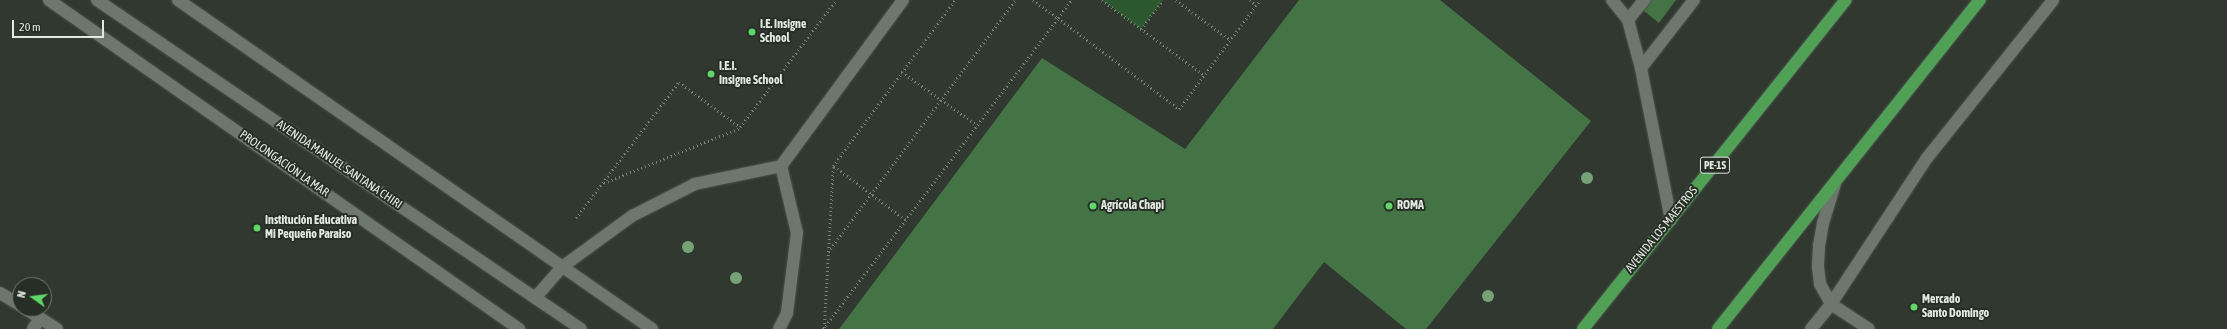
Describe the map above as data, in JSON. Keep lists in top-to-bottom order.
{
  "streets": {
    "highway": ["PE-1S", "AVENIDA LOS MAESTROS"],
    "street": ["PROLONGACIÓN LA MAR", "AVENIDA MANUEL SANTANA CHIRI"]
  },
  "places": [
    "I.E. Insigne School",
    "I.E.I. Insigne School",
    "Agrícola Chapi",
    "ROMA",
    "Institución Educativa Mi Pequeño Paraiso",
    "Mercado Santo Domingo"
  ],
  "scale_bar": "20 m",
  "north": "left"
}
